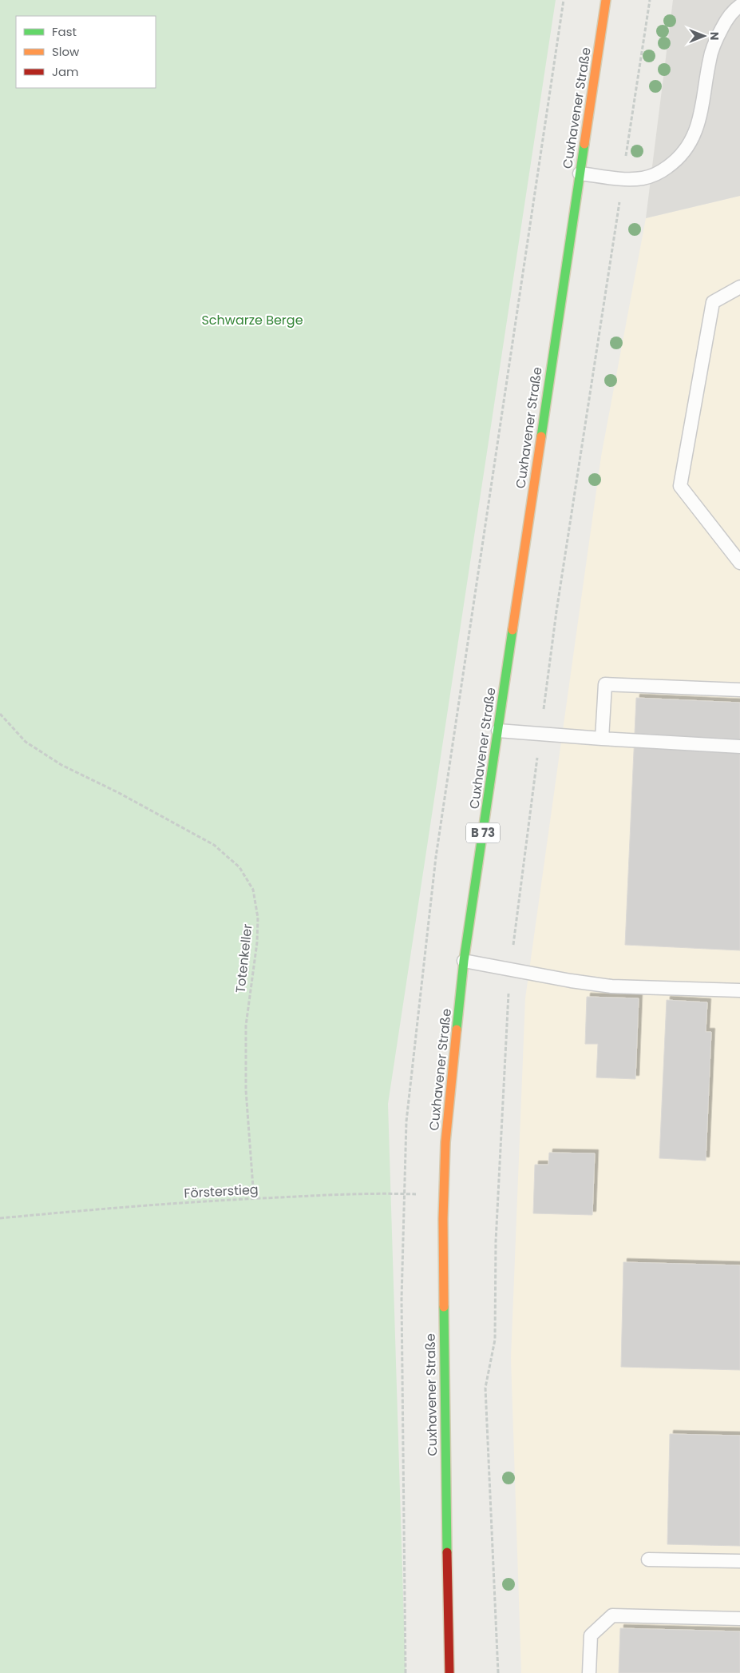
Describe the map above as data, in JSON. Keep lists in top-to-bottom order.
{
  "streets": {
    "main road": ["Cuxhavener Straße", "B 73"],
    "path": ["Totenkeller", "Försterstieg"]
  },
  "crossings": [
    ["Cuxhavener Straße", "Försterstieg"],
    ["Totenkeller", "Försterstieg"]
  ],
  "parks": ["Schwarze Berge"],
  "legend": ["Fast", "Slow", "Jam"],
  "north": "right"
}
